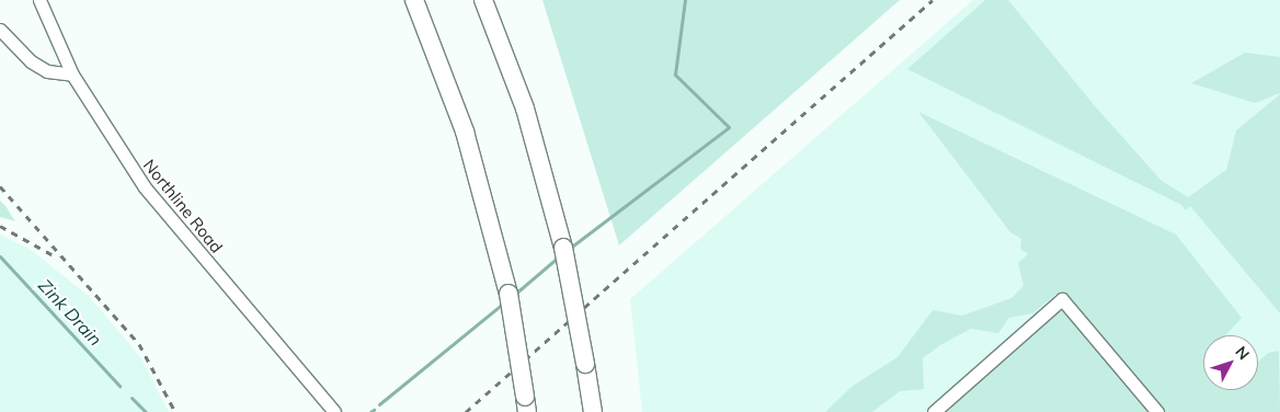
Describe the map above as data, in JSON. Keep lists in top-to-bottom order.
{
  "streets": {
    "street": ["Northline Road"]
  },
  "water": ["Zink Drain"],
  "north": "top right"
}
